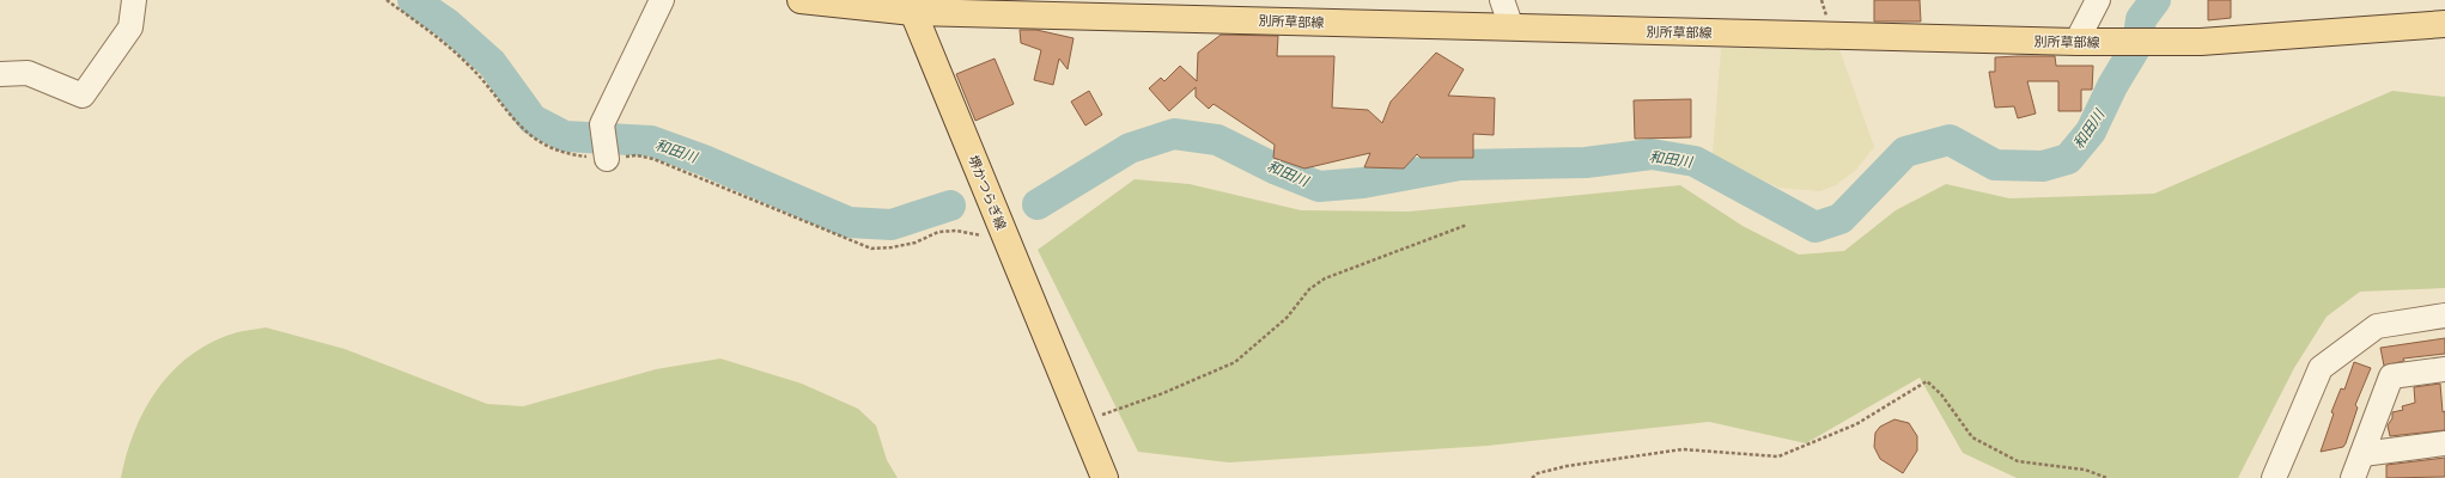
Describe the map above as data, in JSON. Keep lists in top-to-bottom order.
{
  "streets": {
    "main road": ["別所草部線", "堺かつらぎ線"]
  },
  "crossings": [
    ["別所草部線", "堺かつらぎ線"]
  ],
  "water": ["和田川"]
}
